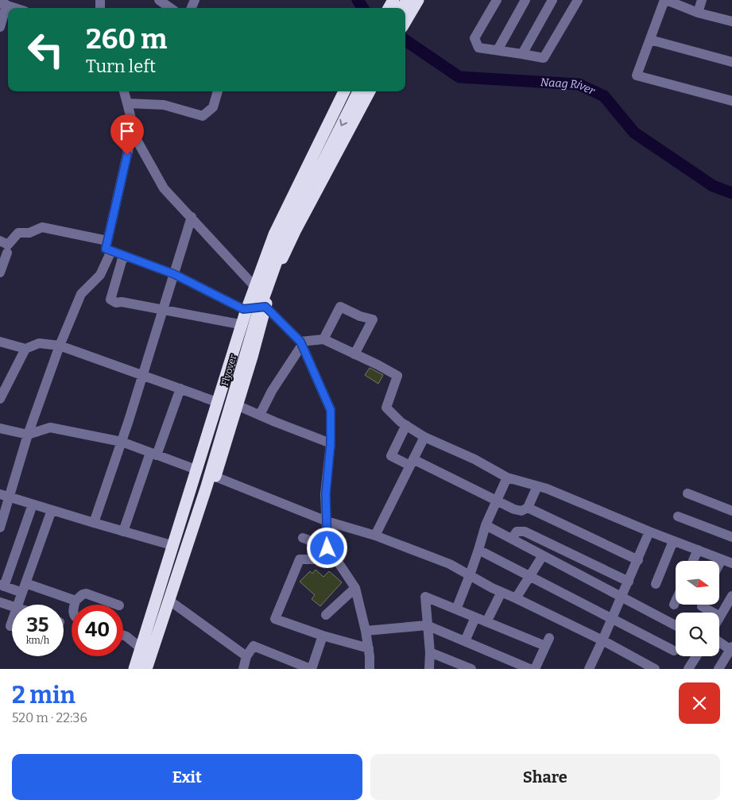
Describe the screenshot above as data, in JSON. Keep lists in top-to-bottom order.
{
  "streets": {
    "highway": ["Flyover"]
  },
  "water": ["Naag River"],
  "north": "right",
  "page": {
    "turn": ["260 m", "Turn left"],
    "speed": "35 km/h",
    "limit": "40",
    "heading": ["2 min", "520 m · 22:36"],
    "buttons": ["Exit", "Share"]
  }
}
